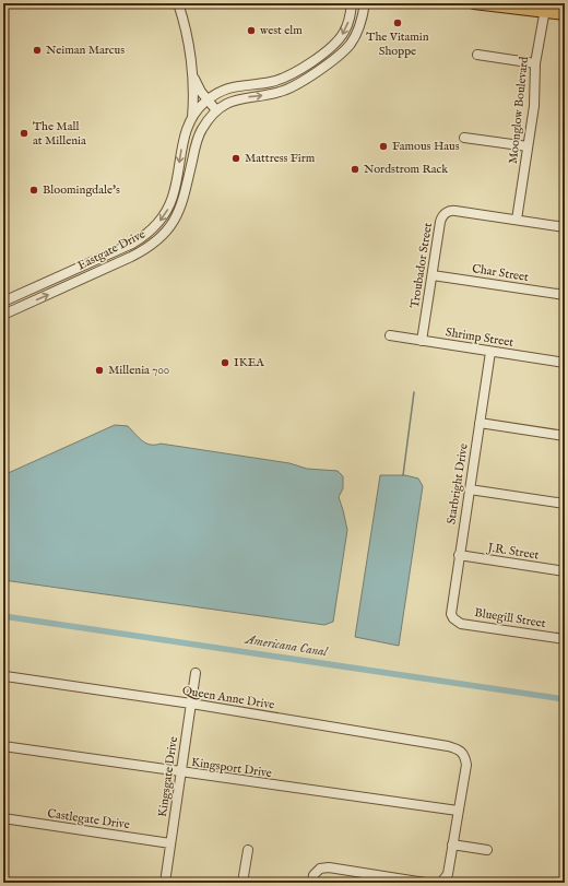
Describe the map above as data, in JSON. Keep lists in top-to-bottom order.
{
  "streets": {
    "street": [
      "Moonglow Boulevard",
      "Eastgate Drive",
      "Troubador Street",
      "Char Street",
      "Shrimp Street",
      "Starbright Drive",
      "J.R. Street",
      "Bluegill Street",
      "Queen Anne Drive",
      "Kingsport Drive",
      "Kingsgate Drive",
      "Castlegate Drive"
    ]
  },
  "crossings": [
    ["Moonglow Boulevard", "Troubador Street"],
    ["Troubador Street", "Char Street"],
    ["Troubador Street", "Shrimp Street"],
    ["Shrimp Street", "Starbright Drive"],
    ["Starbright Drive", "J.R. Street"],
    ["Starbright Drive", "Bluegill Street"],
    ["Queen Anne Drive", "Kingsport Drive"],
    ["Queen Anne Drive", "Kingsgate Drive"],
    ["Kingsport Drive", "Kingsgate Drive"],
    ["Kingsgate Drive", "Castlegate Drive"]
  ],
  "water": ["Americana Canal"],
  "places": [
    "The Vitamin Shoppe",
    "west elm",
    "Neiman Marcus",
    "The Mall at Millenia",
    "Famous Haus",
    "Mattress Firm",
    "Nordstrom Rack",
    "Bloomingdale's",
    "IKEA",
    "Millenia 700"
  ]
}
